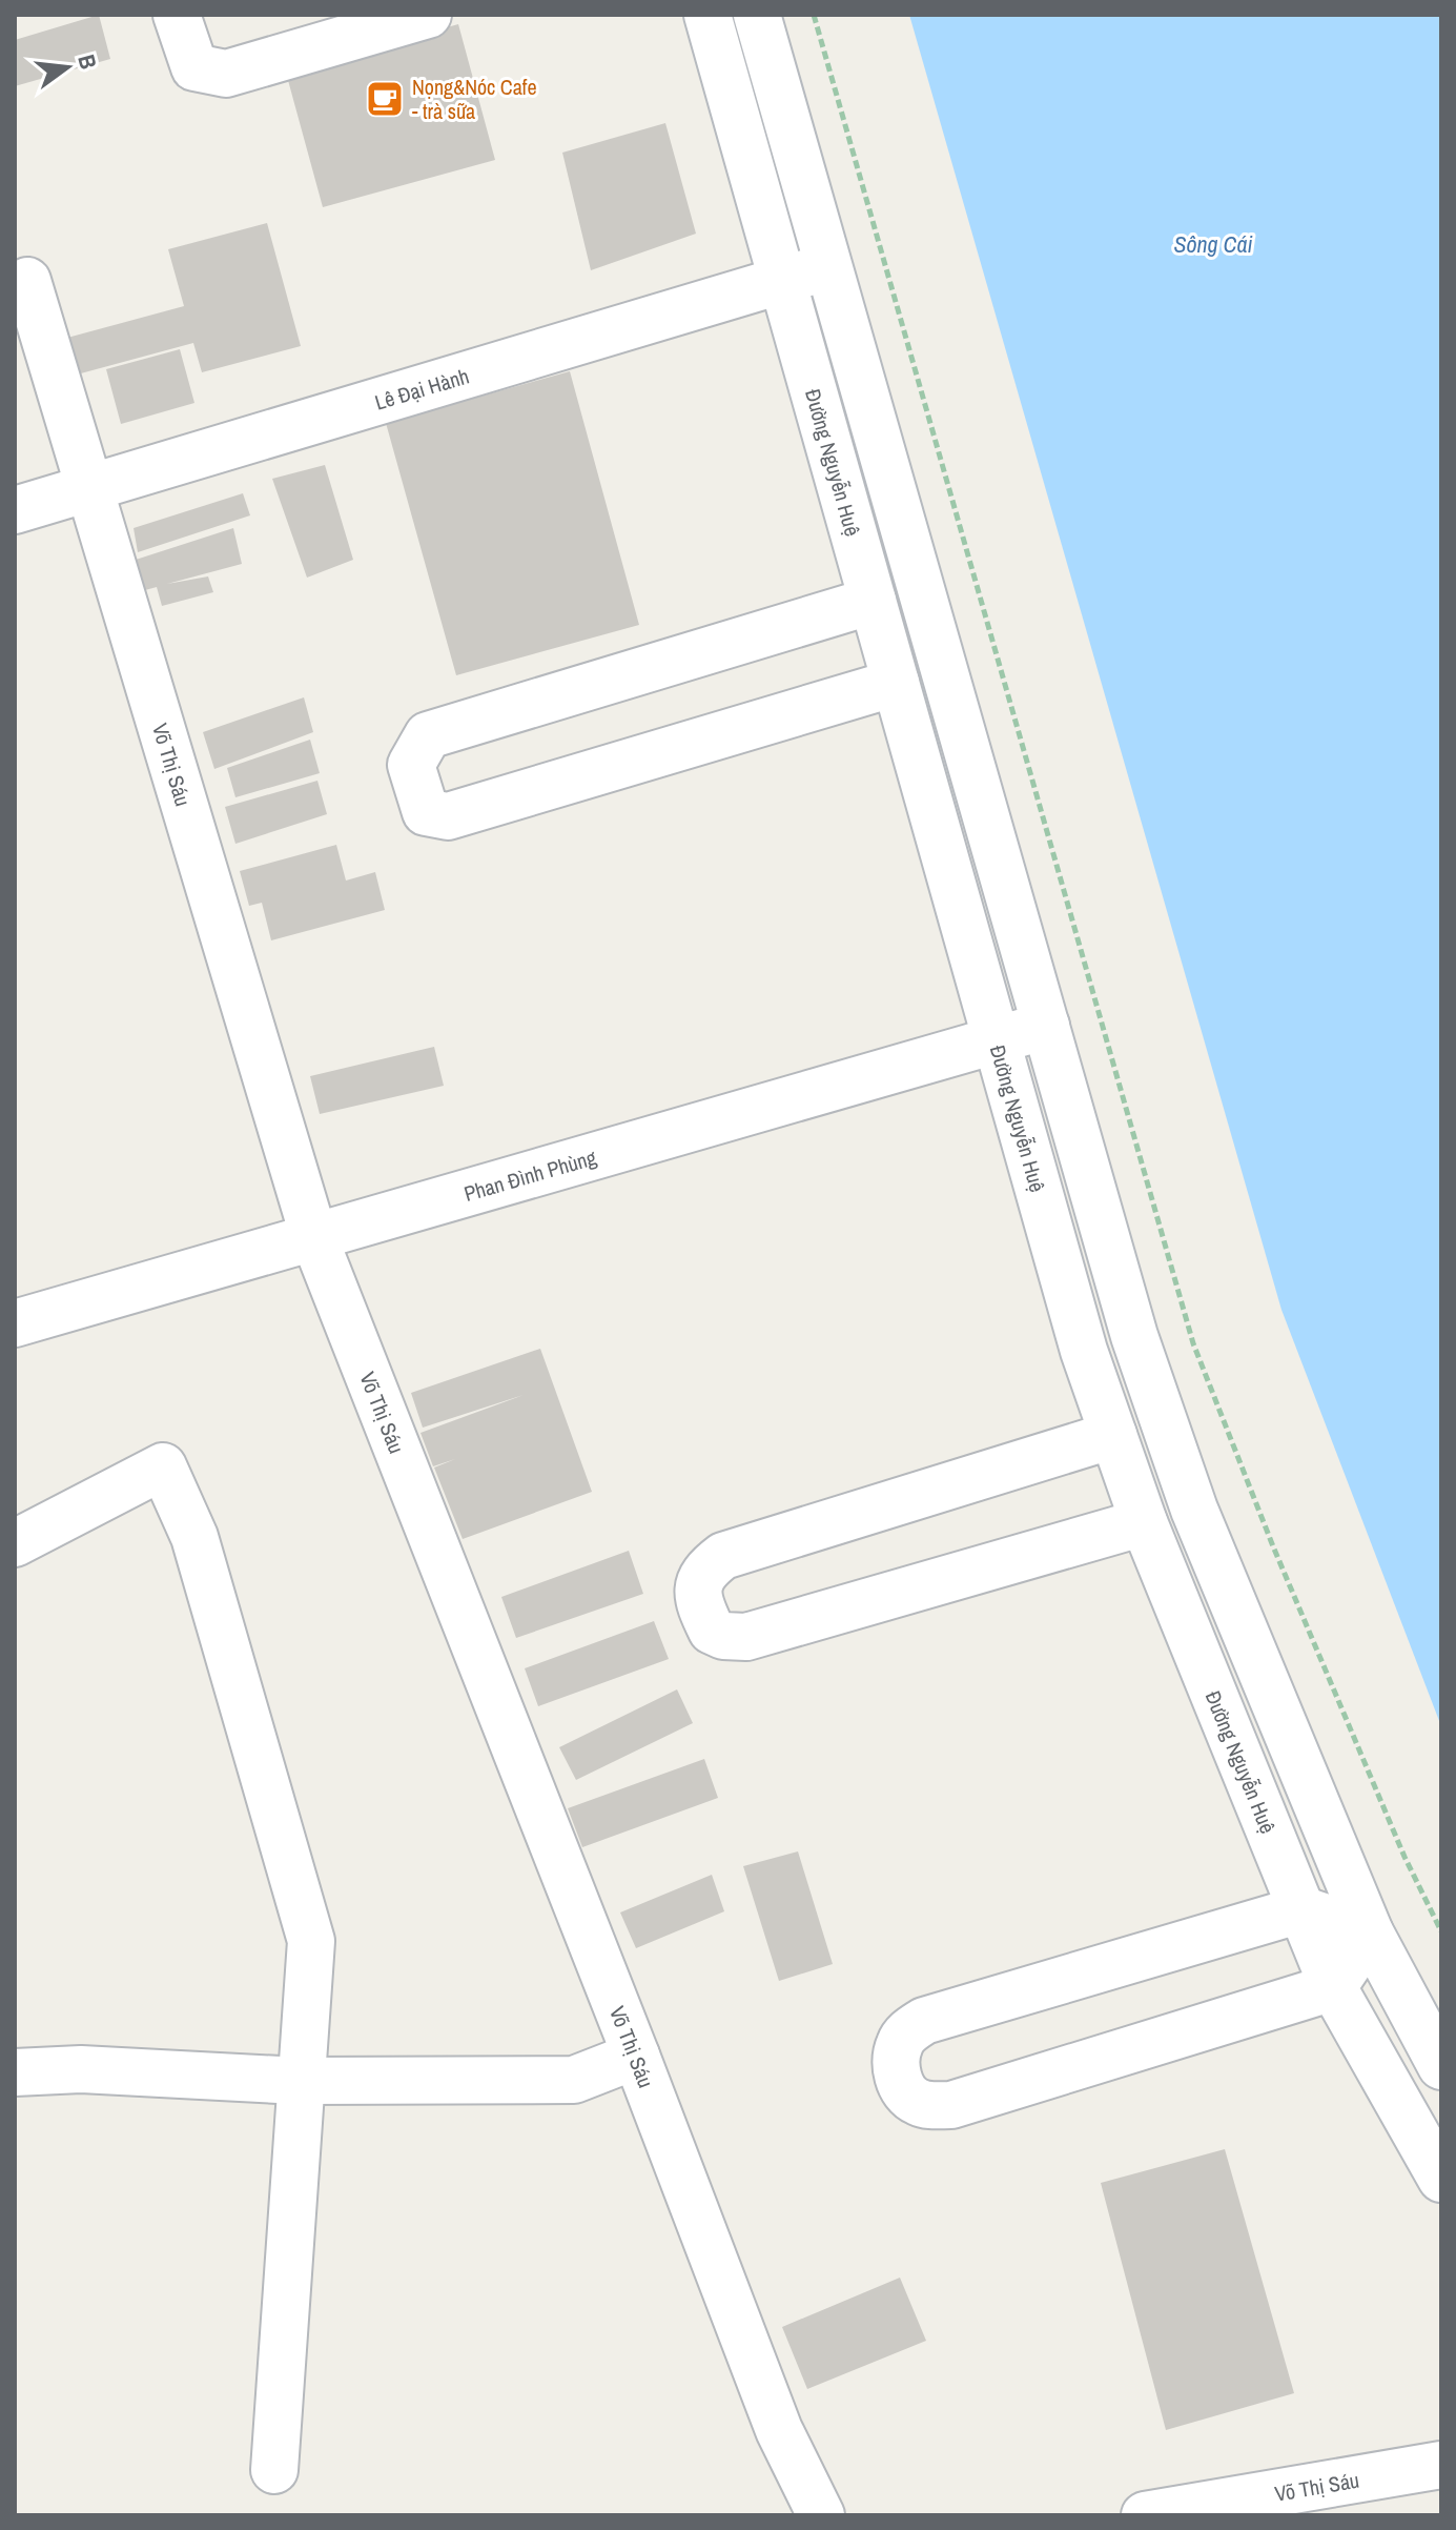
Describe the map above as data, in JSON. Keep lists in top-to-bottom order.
{
  "streets": {
    "street": [
      "Lê Đại Hành",
      "Đường Nguyễn Huệ",
      "Võ Thị Sáu",
      "Phan Đình Phùng"
    ]
  },
  "crossings": [
    ["Lê Đại Hành", "Đường Nguyễn Huệ"],
    ["Lê Đại Hành", "Võ Thị Sáu"],
    ["Đường Nguyễn Huệ", "Phan Đình Phùng"],
    ["Võ Thị Sáu", "Phan Đình Phùng"]
  ],
  "water": ["Sông Cái"],
  "places": {
    "cafe": ["Nọng&Nóc Cafe - trà sữa"]
  },
  "north": "right"
}
